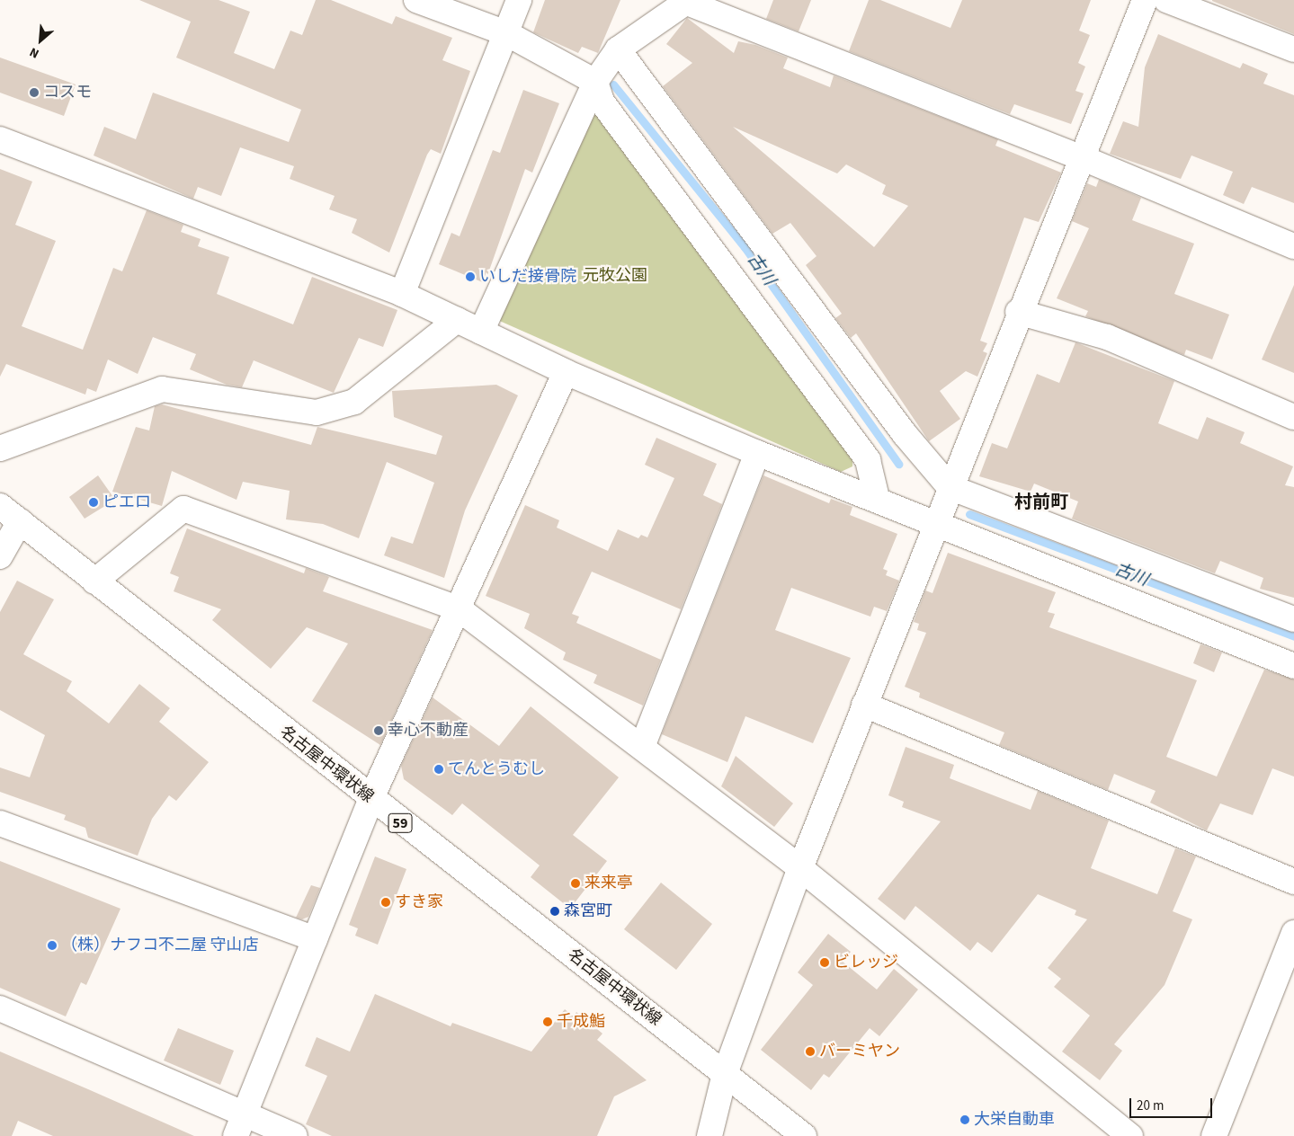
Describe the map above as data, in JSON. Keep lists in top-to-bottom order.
{
  "streets": {
    "street": ["名古屋中環状線", "59"]
  },
  "districts": ["村前町"],
  "water": ["古川"],
  "parks": ["元牧公園"],
  "places": [
    "コスモ",
    "いしだ接骨院",
    "ピエロ",
    "幸心不動産",
    "てんとうむし",
    "来来亭",
    "すき家",
    "森宮町",
    "（株）ナフコ不二屋 守山店",
    "ビレッジ",
    "千成鮨",
    "バーミヤン",
    "大栄自動車"
  ],
  "scale_bar": "20 m",
  "north": "bottom left"
}
